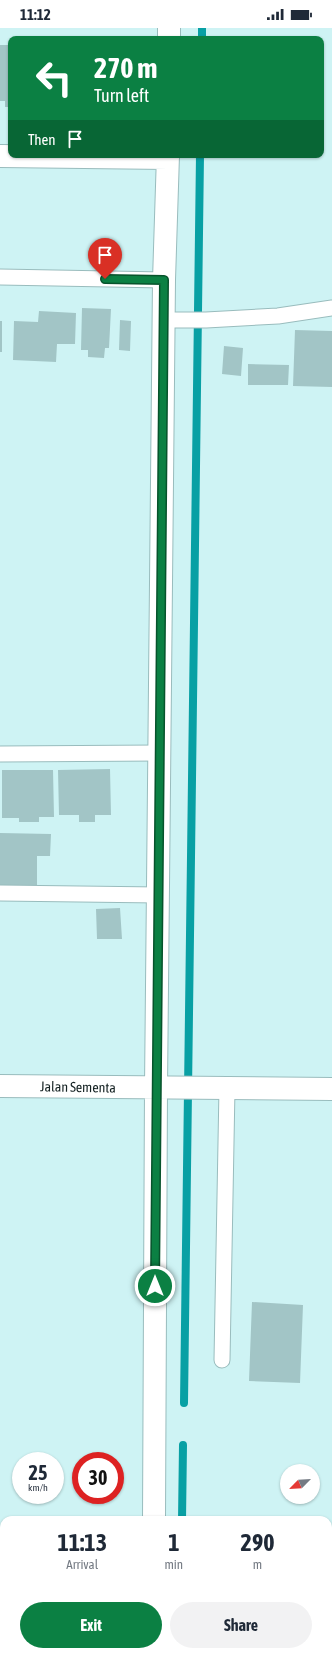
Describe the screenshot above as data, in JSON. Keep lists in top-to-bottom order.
{
  "streets": {
    "street": ["Jalan Sementa"]
  },
  "north": "bottom left",
  "page": {
    "status": "11:12",
    "turn": ["270 m", "Turn left"],
    "then": "Then",
    "speed": "25 km/h",
    "limit": "30",
    "eta": [
      "11:13",
      "Arrival",
      "1",
      "min",
      "290",
      "m"
    ],
    "buttons": ["Exit", "Share"]
  }
}
